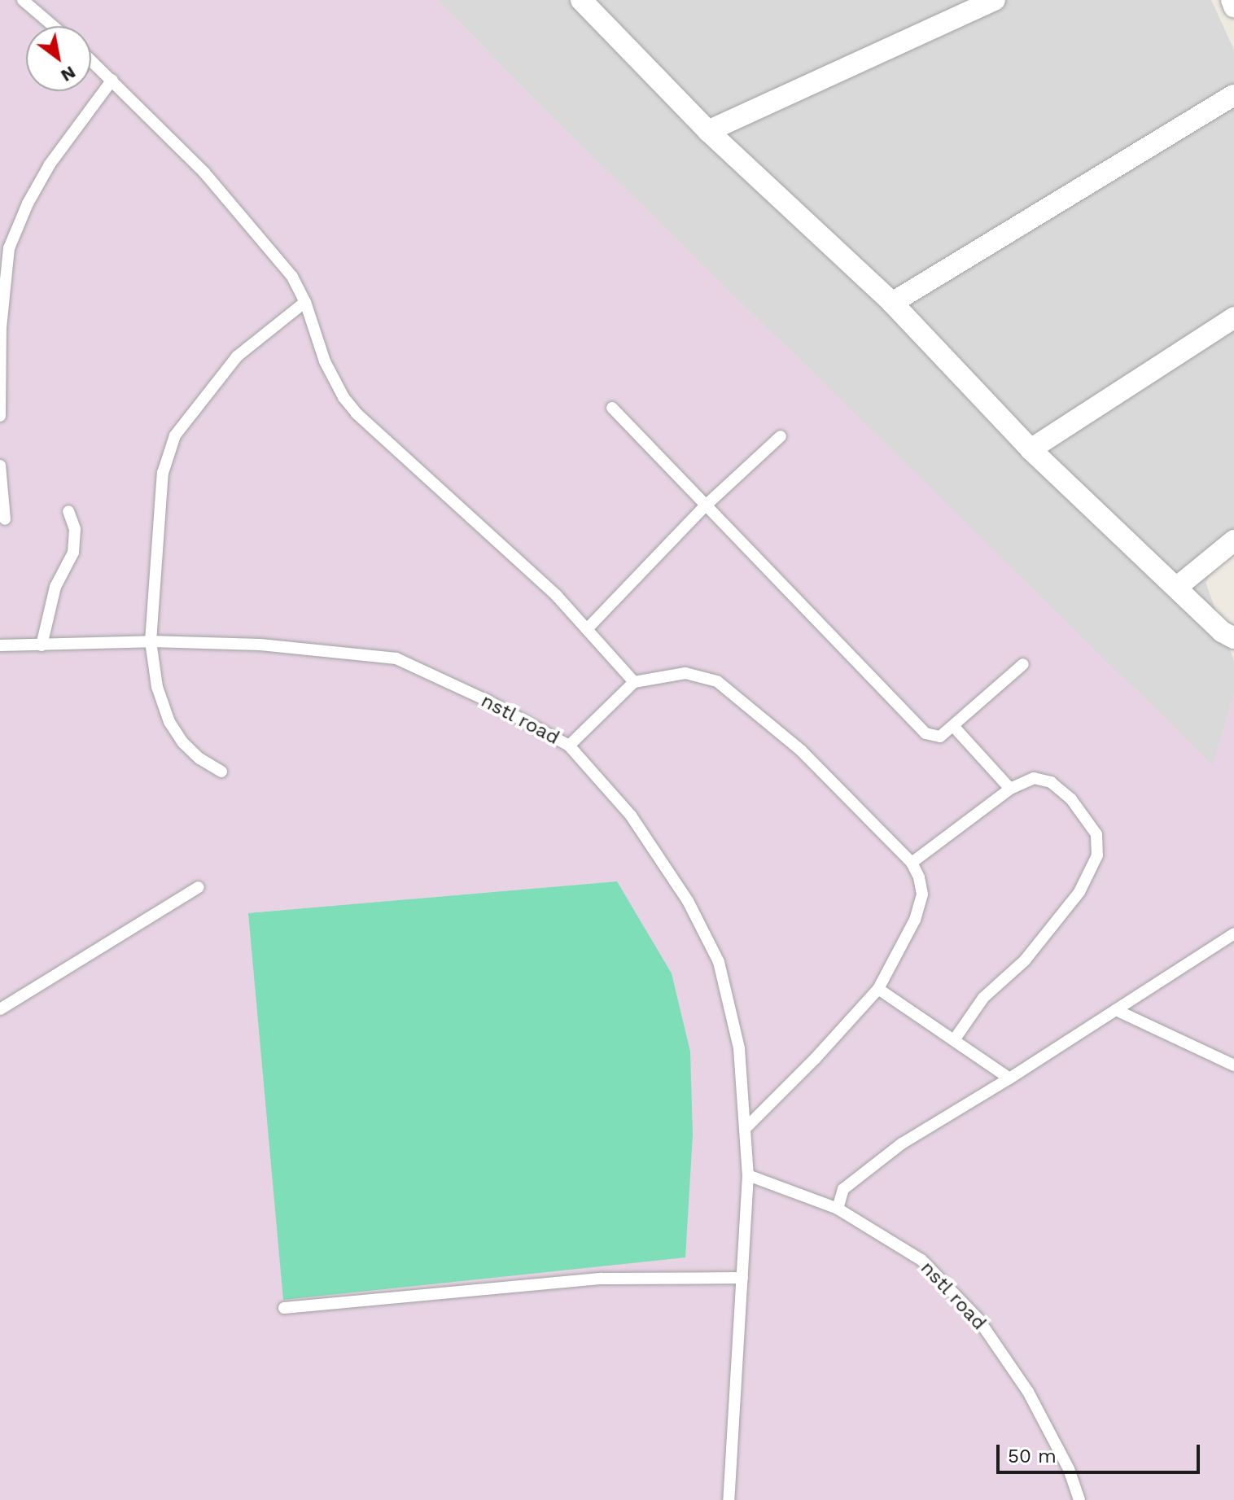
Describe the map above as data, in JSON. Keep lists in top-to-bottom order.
{
  "streets": {
    "lane": ["nstl road"]
  },
  "scale_bar": "50 m",
  "north": "bottom right"
}
